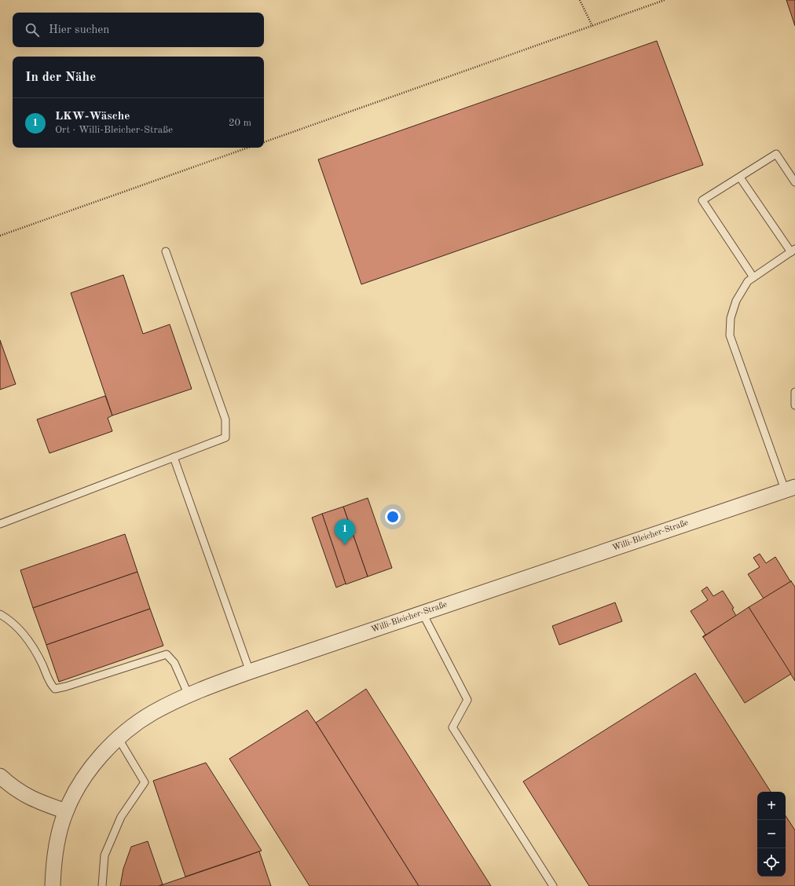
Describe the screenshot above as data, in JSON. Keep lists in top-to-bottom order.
{
  "streets": {
    "street": ["Willi-Bleicher-Straße"]
  },
  "page": {
    "search": "Hier suchen",
    "heading": "In der Nähe",
    "list": [
      {
        "mark": "1",
        "name": "LKW-Wäsche",
        "note": "Ort · Willi-Bleicher-Straße",
        "value": "20 m"
      }
    ],
    "pins": "1",
    "map_buttons": ["+", "−"]
  }
}
